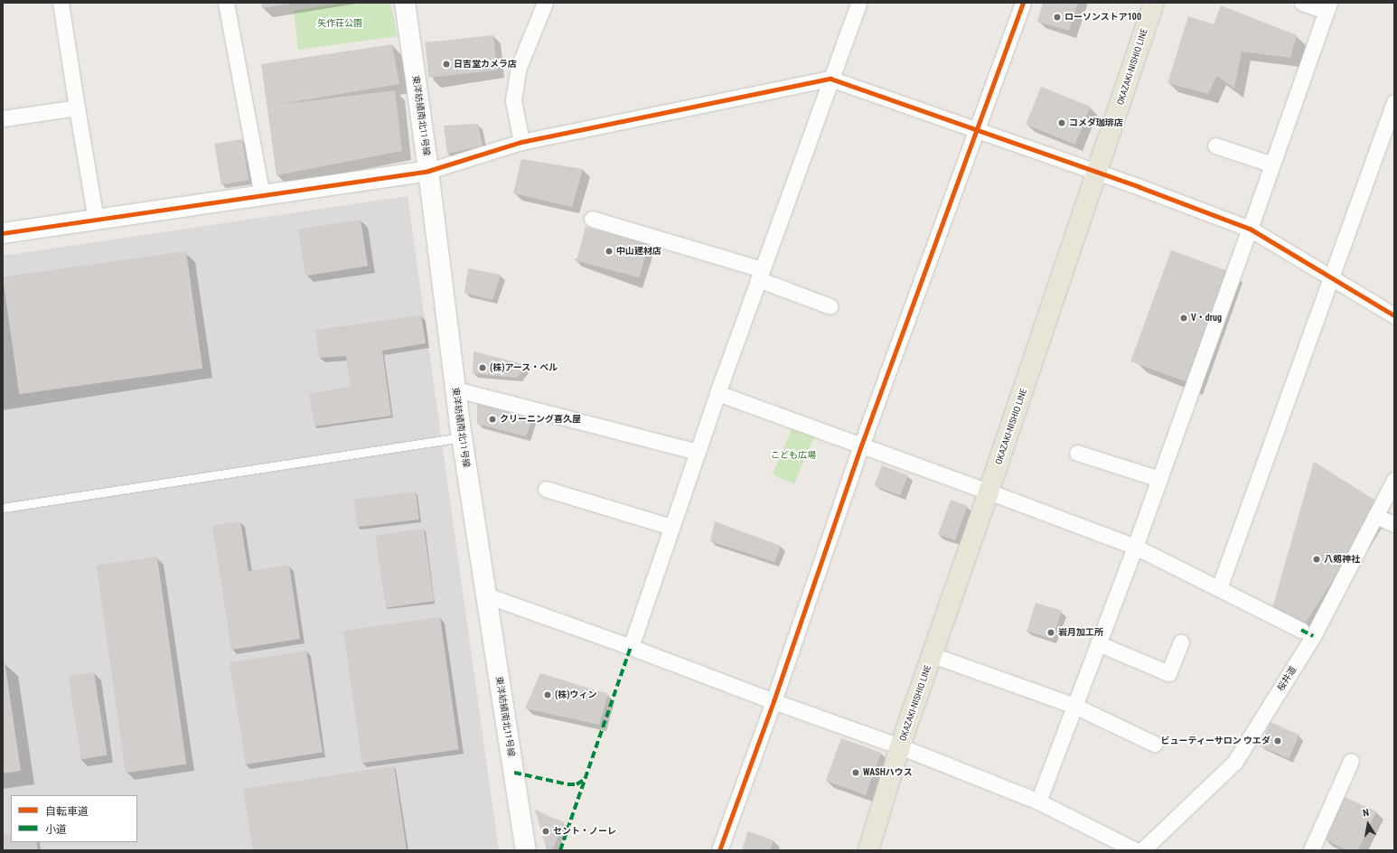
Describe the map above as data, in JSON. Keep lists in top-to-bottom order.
{
  "streets": {
    "main road": ["OKAZAKI-NISHIO LINE"],
    "street": ["東洋紡績南北11号線", "桜井道"]
  },
  "parks": ["矢作荘公園", "こども広場"],
  "places": [
    "ローソンストア100",
    "日吉堂カメラ店",
    "コメダ珈琲店",
    "中山建材店",
    "V・drug",
    "(株)アース・ベル",
    "クリーニング喜久屋",
    "八剱神社",
    "岩月加工所",
    "(株)ウィン",
    "ビューティーサロン ウエダ",
    "WASHハウス",
    "セント・ノーレ"
  ],
  "legend": ["自転車道", "小道"],
  "north": "top"
}
